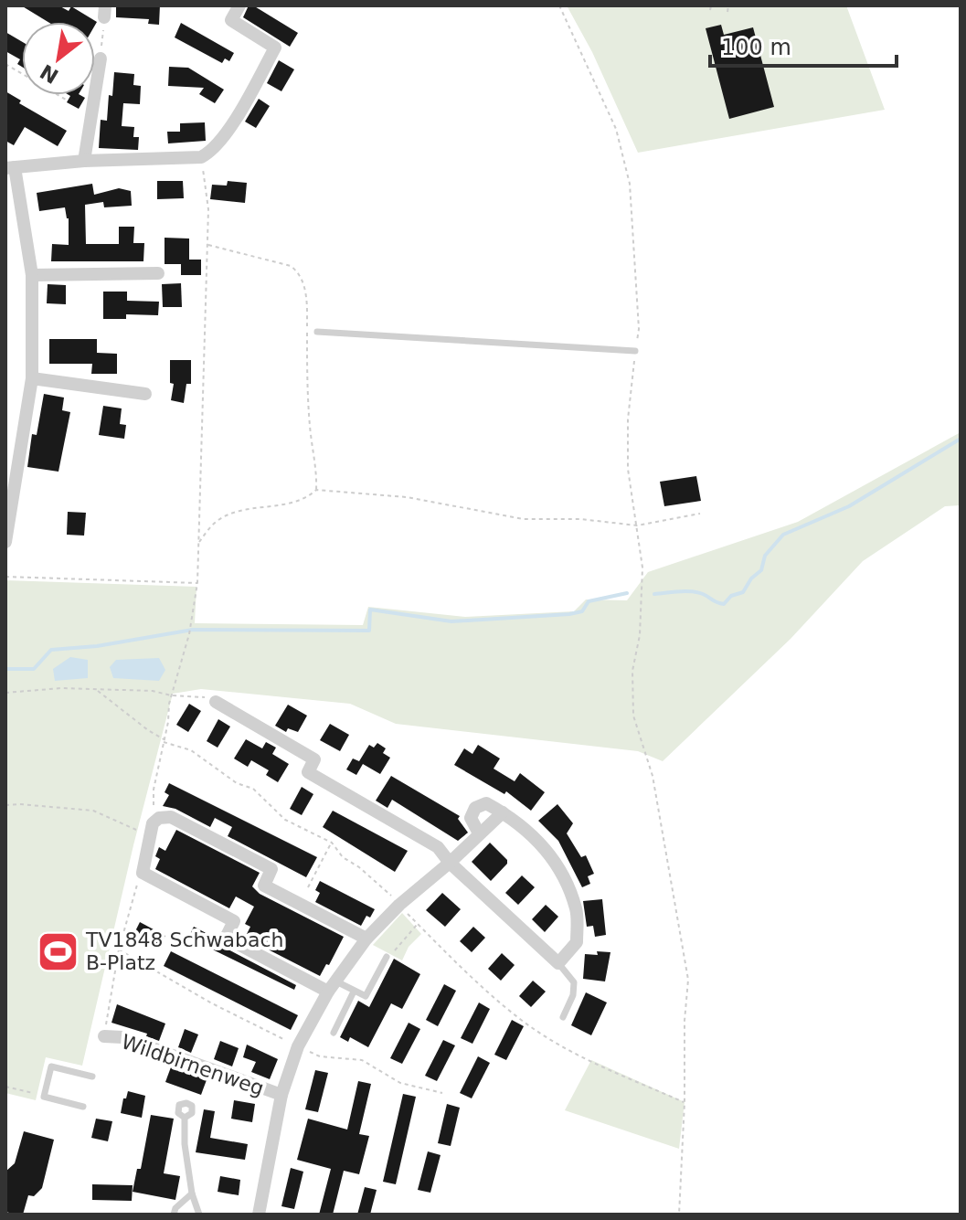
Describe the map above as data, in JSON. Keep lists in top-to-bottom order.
{
  "streets": {
    "street": ["Wildbirnenweg"]
  },
  "places": {
    "sports": ["TV1848 Schwabach B-Platz"]
  },
  "scale_bar": "100 m",
  "north": "bottom left"
}
